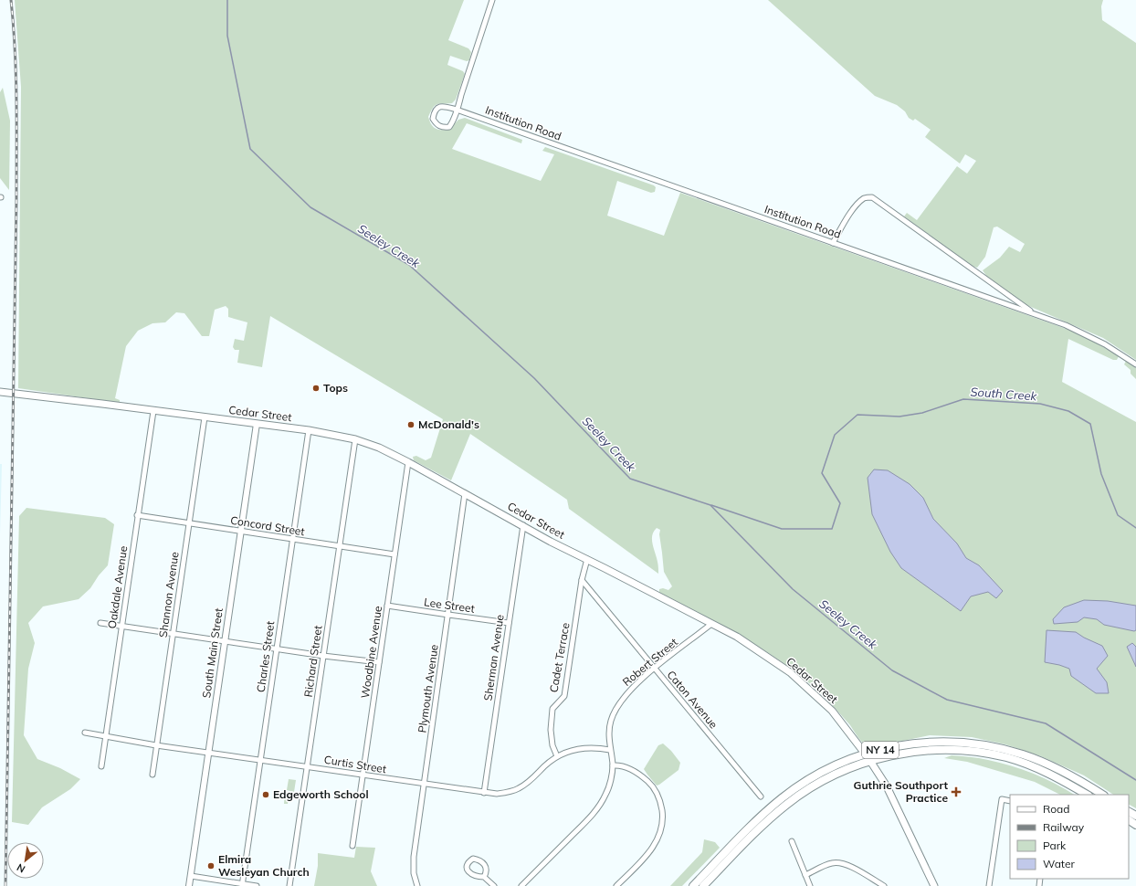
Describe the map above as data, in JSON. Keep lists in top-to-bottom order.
{
  "streets": {
    "main road": ["Cedar Street", "NY 14"],
    "street": [
      "Institution Road",
      "Concord Street",
      "Oakdale Avenue",
      "Shannon Avenue",
      "Lee Street",
      "Woodbine Avenue",
      "South Main Street",
      "Charles Street",
      "Sherman Avenue",
      "Cadet Terrace",
      "Richard Street",
      "Robert Street",
      "Plymouth Avenue",
      "Caton Avenue",
      "Curtis Street"
    ]
  },
  "crossings": [
    ["Cedar Street", "Oakdale Avenue"],
    ["Cedar Street", "Shannon Avenue"],
    ["Cedar Street", "Woodbine Avenue"],
    ["Cedar Street", "South Main Street"],
    ["Cedar Street", "Charles Street"],
    ["Cedar Street", "Sherman Avenue"],
    ["Cedar Street", "Richard Street"],
    ["Cedar Street", "Robert Street"],
    ["Cedar Street", "Plymouth Avenue"],
    ["Cedar Street", "NY 14"],
    ["Concord Street", "Oakdale Avenue"],
    ["Concord Street", "Shannon Avenue"],
    ["Concord Street", "Woodbine Avenue"],
    ["Concord Street", "South Main Street"],
    ["Concord Street", "Charles Street"],
    ["Concord Street", "Richard Street"],
    ["Oakdale Avenue", "Curtis Street"],
    ["Shannon Avenue", "Curtis Street"],
    ["Lee Street", "Woodbine Avenue"],
    ["Lee Street", "Sherman Avenue"],
    ["Lee Street", "Plymouth Avenue"],
    ["Woodbine Avenue", "Curtis Street"],
    ["South Main Street", "Curtis Street"],
    ["Charles Street", "Curtis Street"],
    ["Sherman Avenue", "Curtis Street"],
    ["Cadet Terrace", "Caton Avenue"],
    ["Cadet Terrace", "Curtis Street"],
    ["Richard Street", "Curtis Street"],
    ["Robert Street", "Caton Avenue"],
    ["Robert Street", "Curtis Street"],
    ["Plymouth Avenue", "Curtis Street"]
  ],
  "water": ["Seeley Creek", "South Creek"],
  "places": {
    "other": [
      "Tops",
      "McDonald's",
      "Edgeworth School",
      "Elmira Wesleyan Church"
    ],
    "health": ["Guthrie Southport Practice"]
  },
  "legend": [
    "Road",
    "Railway",
    "Park",
    "Water"
  ],
  "north": "bottom left"
}
